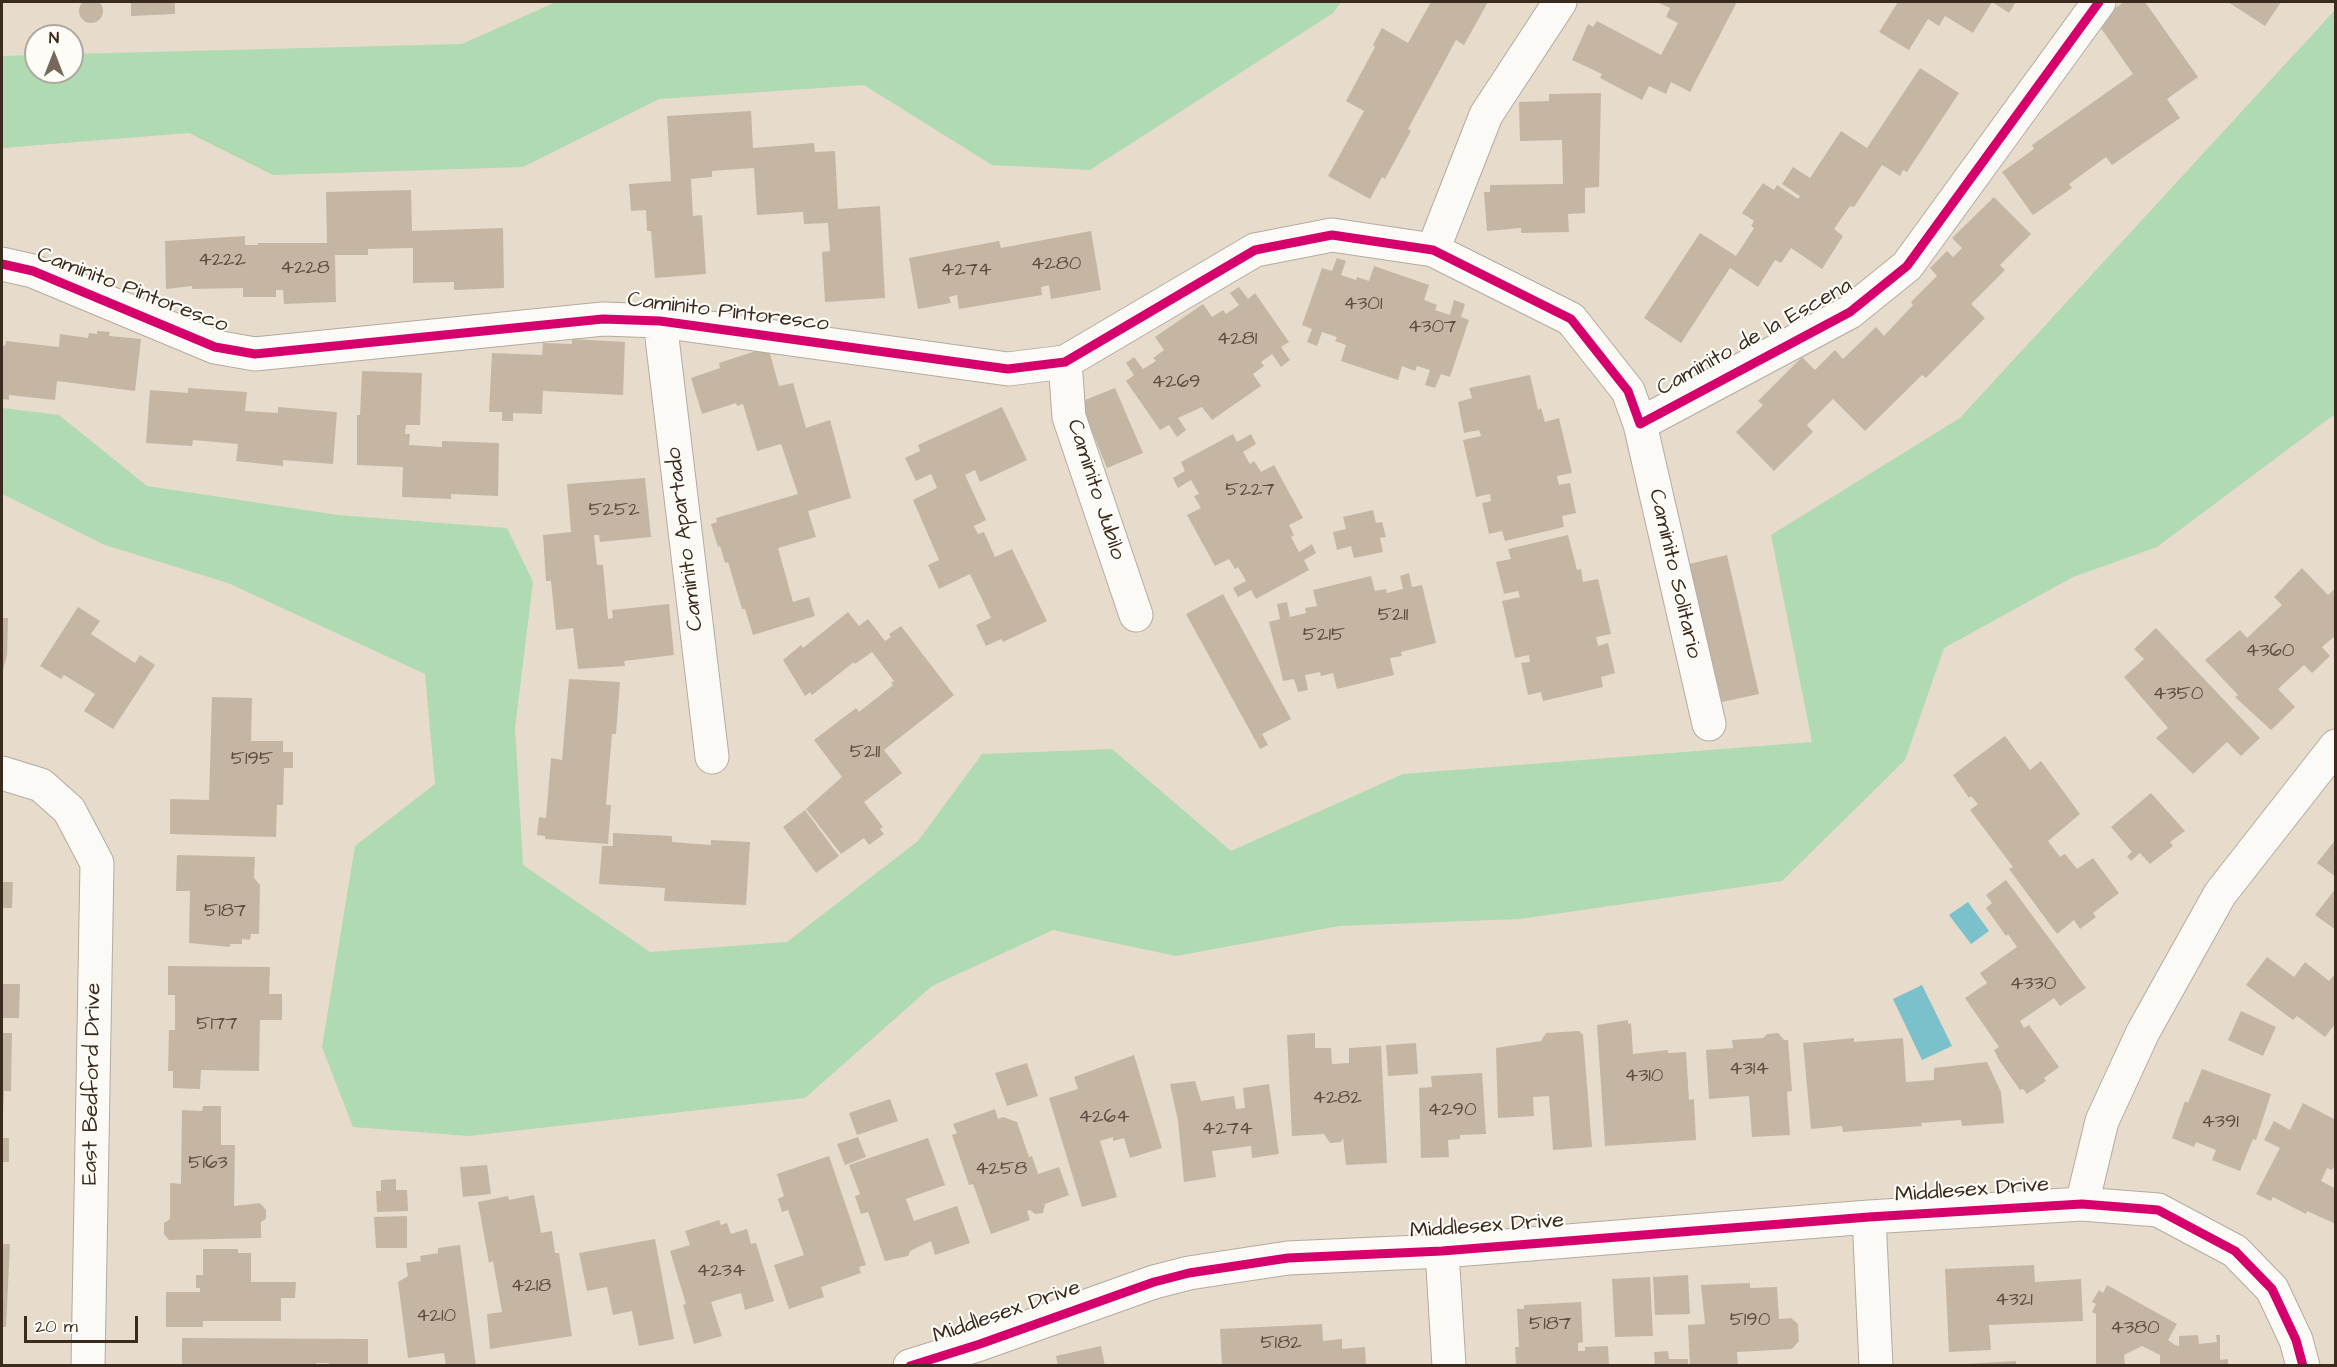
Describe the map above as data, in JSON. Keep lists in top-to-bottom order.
{
  "streets": {
    "street": [
      "Caminito Pintoresco",
      "Caminito de la Escena",
      "Caminito Jubilo",
      "Caminito Apartado",
      "Caminito Solitario",
      "East Bedford Drive",
      "Middlesex Drive"
    ]
  },
  "crossings": [
    ["Caminito Pintoresco", "Caminito de la Escena"],
    ["Caminito Pintoresco", "Caminito Jubilo"],
    ["Caminito Pintoresco", "Caminito Apartado"],
    ["Caminito de la Escena", "Caminito Solitario"]
  ],
  "house_numbers": [
    "4222",
    "4280",
    "4228",
    "4274",
    "4301",
    "4307",
    "4281",
    "4269",
    "5227",
    "5252",
    "5211",
    "5215",
    "4360",
    "4350",
    "5211",
    "5195",
    "5187",
    "4330",
    "5177",
    "4314",
    "4310",
    "4282",
    "4290",
    "4264",
    "4391",
    "4274",
    "5163",
    "4258",
    "4234",
    "4218",
    "4321",
    "4210",
    "5190",
    "5187",
    "4380",
    "5182"
  ],
  "scale_bar": "20 m",
  "north": "top"
}
